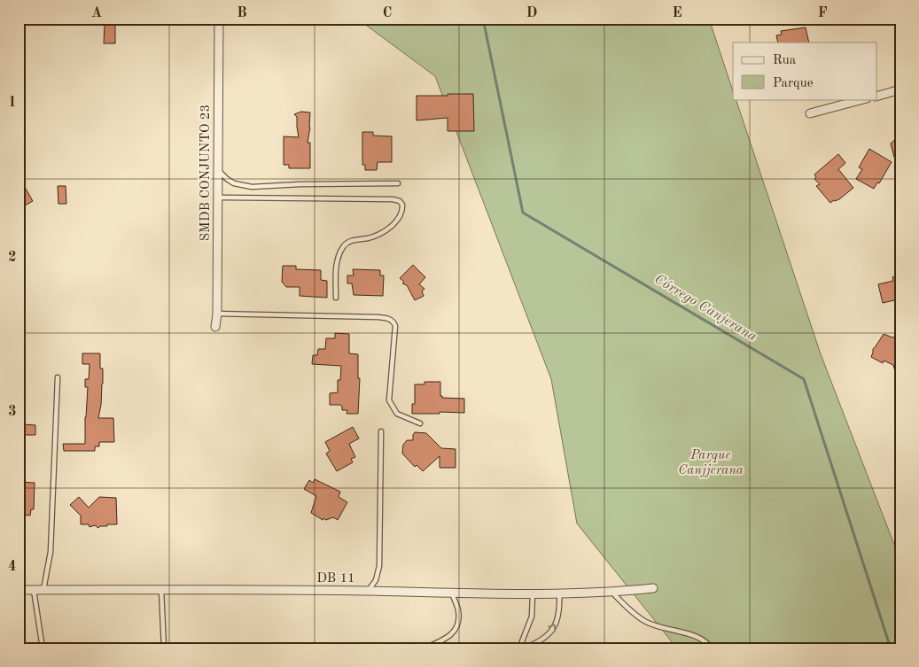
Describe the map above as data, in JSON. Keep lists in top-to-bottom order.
{
  "streets": {
    "street": ["SMDB CONJUNTO 23", "DB 11"]
  },
  "water": ["Córrego Canjerana"],
  "parks": ["Parque Canjjerana"],
  "legend": ["Rua", "Parque"],
  "grid": {
    "columns": [
      "A",
      "B",
      "C",
      "D",
      "E",
      "F"
    ],
    "rows": [
      "1",
      "2",
      "3",
      "4"
    ]
  }
}
